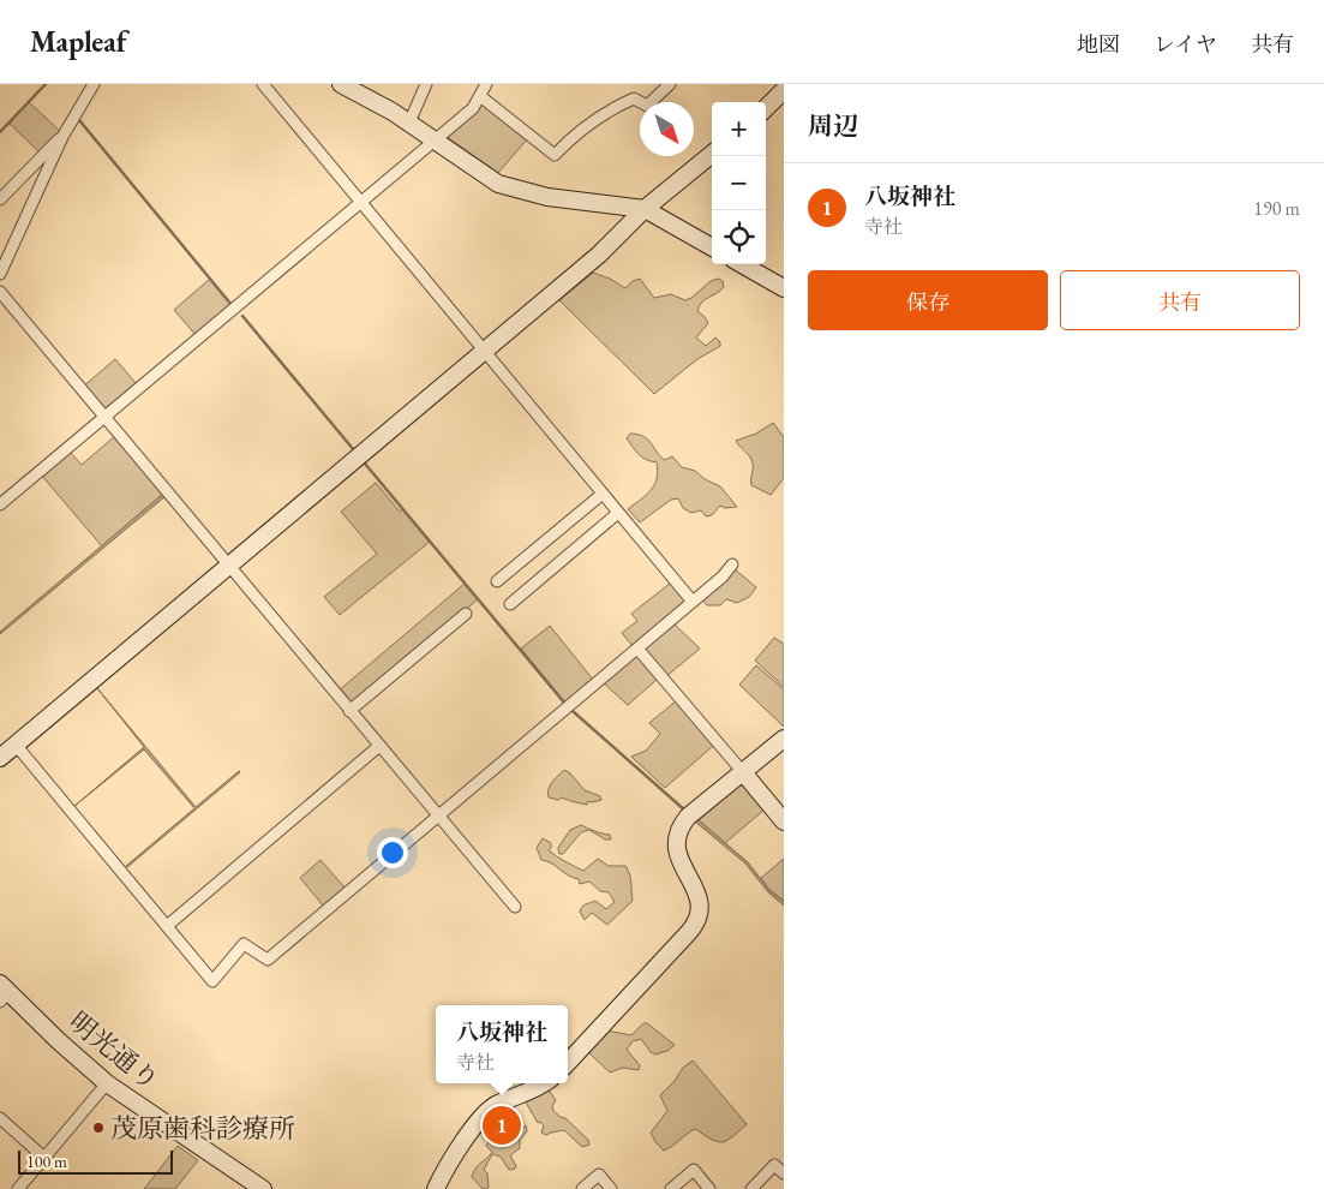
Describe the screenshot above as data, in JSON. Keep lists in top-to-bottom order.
{
  "streets": {
    "street": ["明光通り"]
  },
  "places": ["茂原歯科診療所"],
  "scale_bar": "100 m",
  "north": "bottom right",
  "page": {
    "header": "Mapleaf",
    "nav": ["地図", "レイヤ", "共有"],
    "heading": "周辺",
    "map_buttons": ["+", "−"],
    "list": [
      {
        "mark": "1",
        "name": "八坂神社",
        "note": "寺社",
        "value": "190 m"
      }
    ],
    "buttons": ["保存", "共有"],
    "popup": ["八坂神社", "寺社"],
    "pins": "1",
    "scale": "100 m"
  }
}
